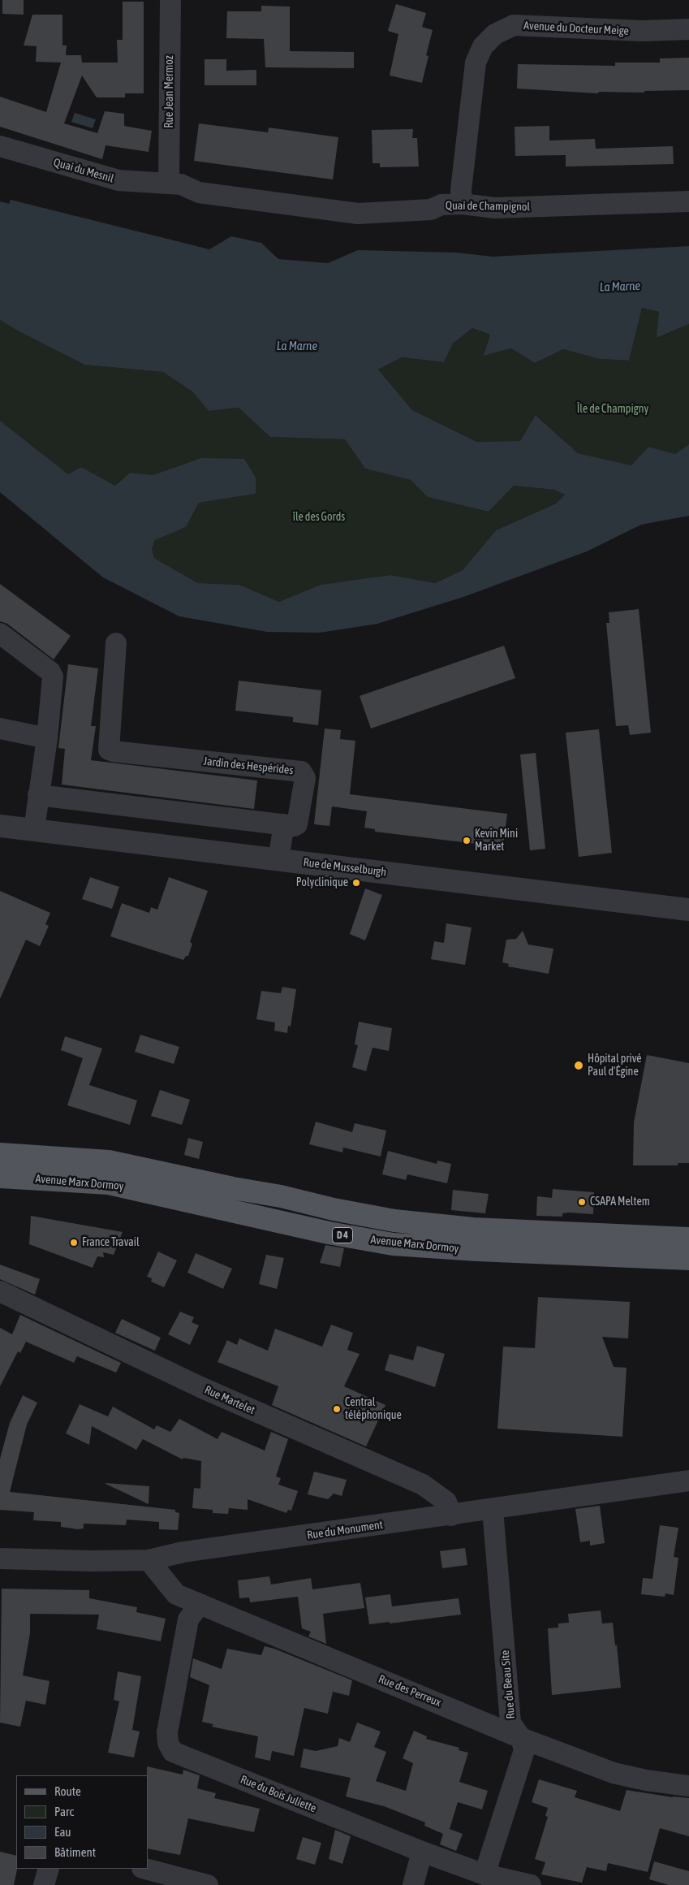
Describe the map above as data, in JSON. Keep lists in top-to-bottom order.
{
  "streets": {
    "main road": ["Avenue Marx Dormoy", "D 4"],
    "street": [
      "Avenue du Docteur Meige",
      "Rue Jean Mermoz",
      "Quai du Mesnil",
      "Quai de Champignol",
      "Jardin des Hespérides",
      "Rue de Musselburgh",
      "Rue Martelet",
      "Rue du Monument",
      "Rue du Beau Site",
      "Rue des Perreux",
      "Rue du Bois Juliette"
    ]
  },
  "crossings": [
    ["Avenue du Docteur Meige", "Quai de Champignol"],
    ["Rue Jean Mermoz", "Quai du Mesnil"],
    ["Rue Jean Mermoz", "Quai de Champignol"],
    ["Quai du Mesnil", "Quai de Champignol"],
    ["Rue Martelet", "Rue du Monument"],
    ["Rue du Monument", "Rue du Beau Site"],
    ["Rue du Monument", "Rue des Perreux"],
    ["Rue du Beau Site", "Rue des Perreux"],
    ["Rue du Beau Site", "Rue du Bois Juliette"],
    ["Rue des Perreux", "Rue du Bois Juliette"]
  ],
  "water": ["La Marne"],
  "parks": ["Île de Champigny", "île des Gords"],
  "places": [
    "Kevin Mini Market",
    "Polyclinique",
    "Hôpital privé Paul d'Égine",
    "CSAPA Meltem",
    "France Travail",
    "Central téléphonique"
  ],
  "legend": [
    "Route",
    "Parc",
    "Eau",
    "Bâtiment"
  ]
}
